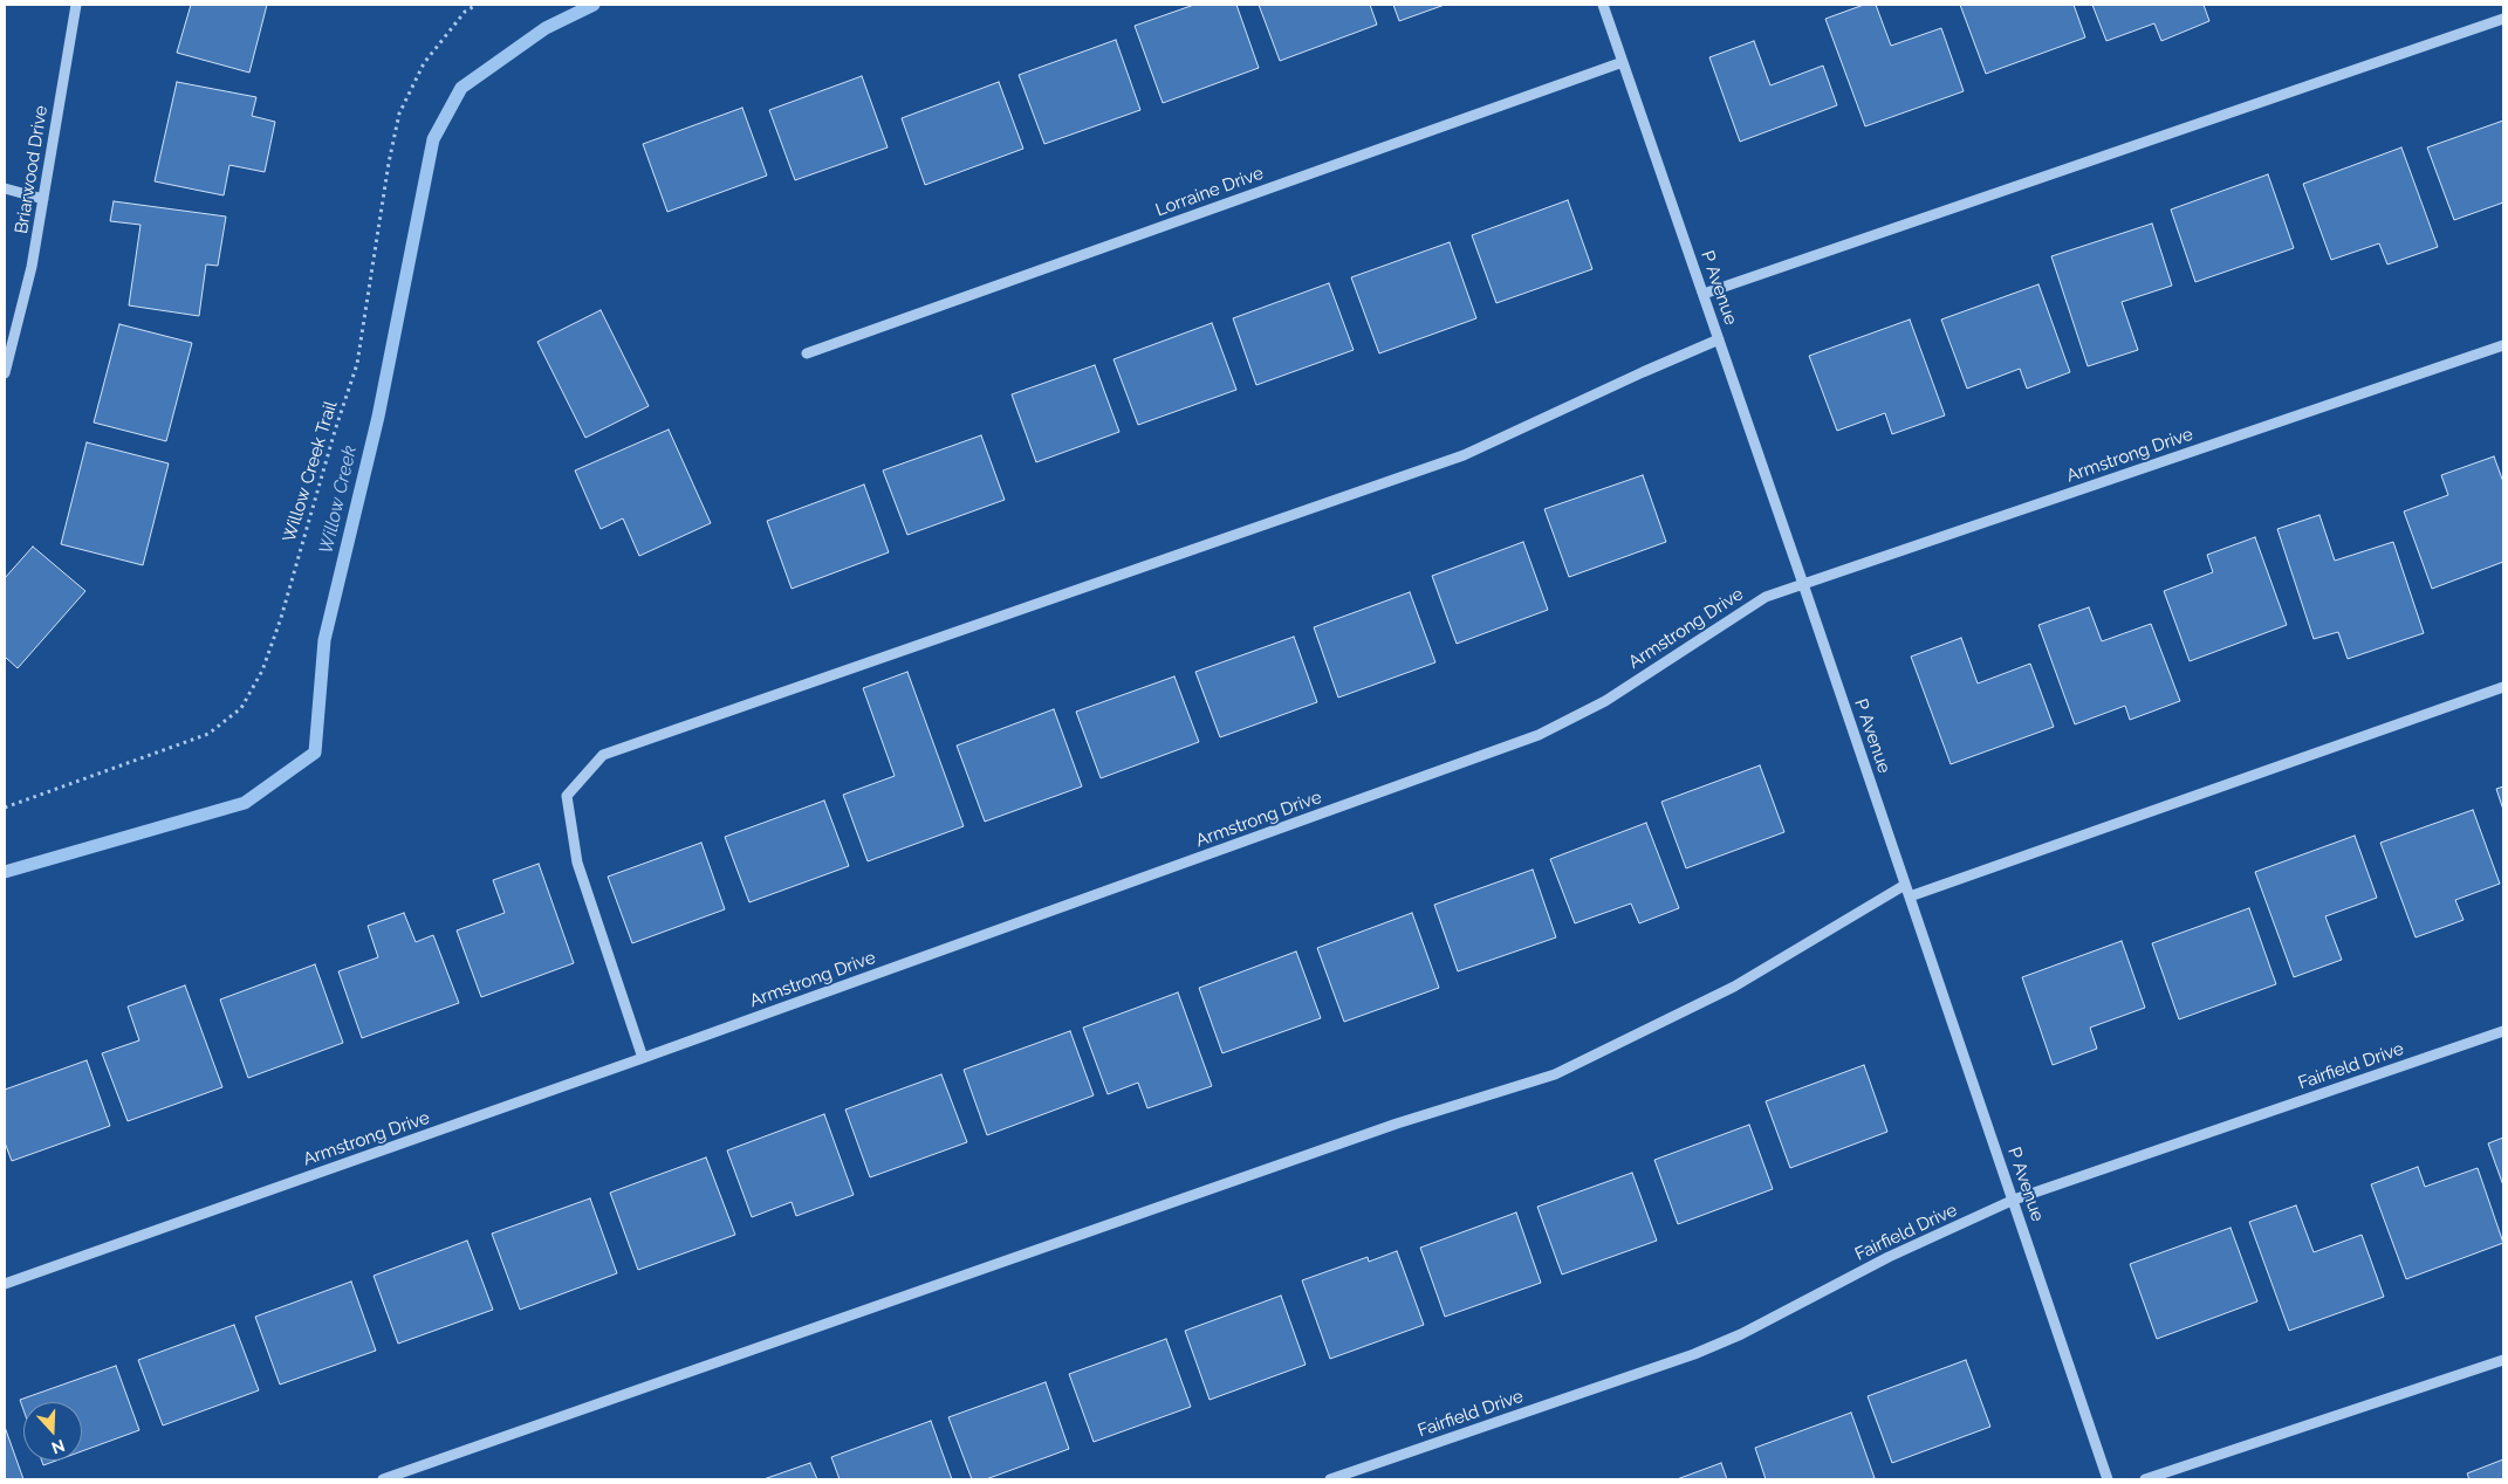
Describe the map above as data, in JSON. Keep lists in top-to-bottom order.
{
  "streets": {
    "street": [
      "Briarwood Drive",
      "Lorraine Drive",
      "P Avenue",
      "Armstrong Drive",
      "Fairfield Drive"
    ],
    "path": ["Willow Creek Trail"]
  },
  "crossings": [
    ["Lorraine Drive", "P Avenue"],
    ["P Avenue", "Armstrong Drive"],
    ["P Avenue", "Fairfield Drive"]
  ],
  "water": ["Willow Creek"],
  "north": "bottom"
}
